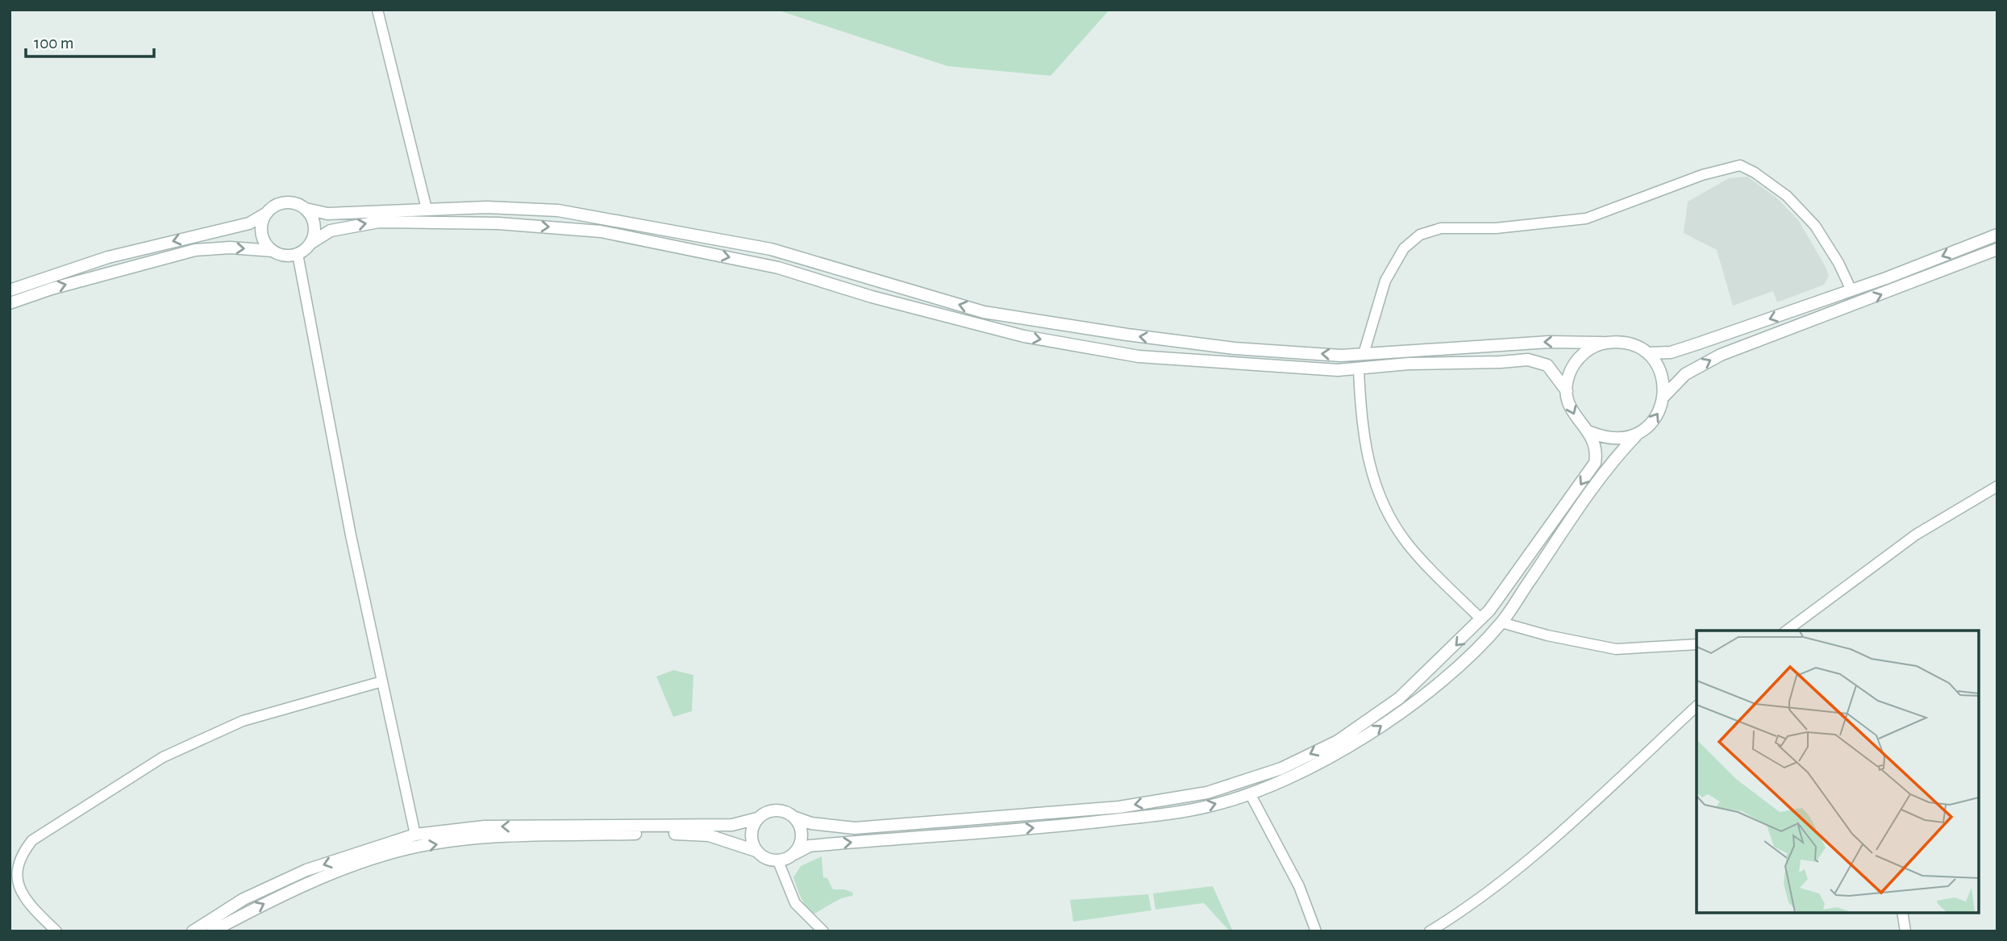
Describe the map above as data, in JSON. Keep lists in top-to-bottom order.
{
  "scale_bar": "100 m"
}
